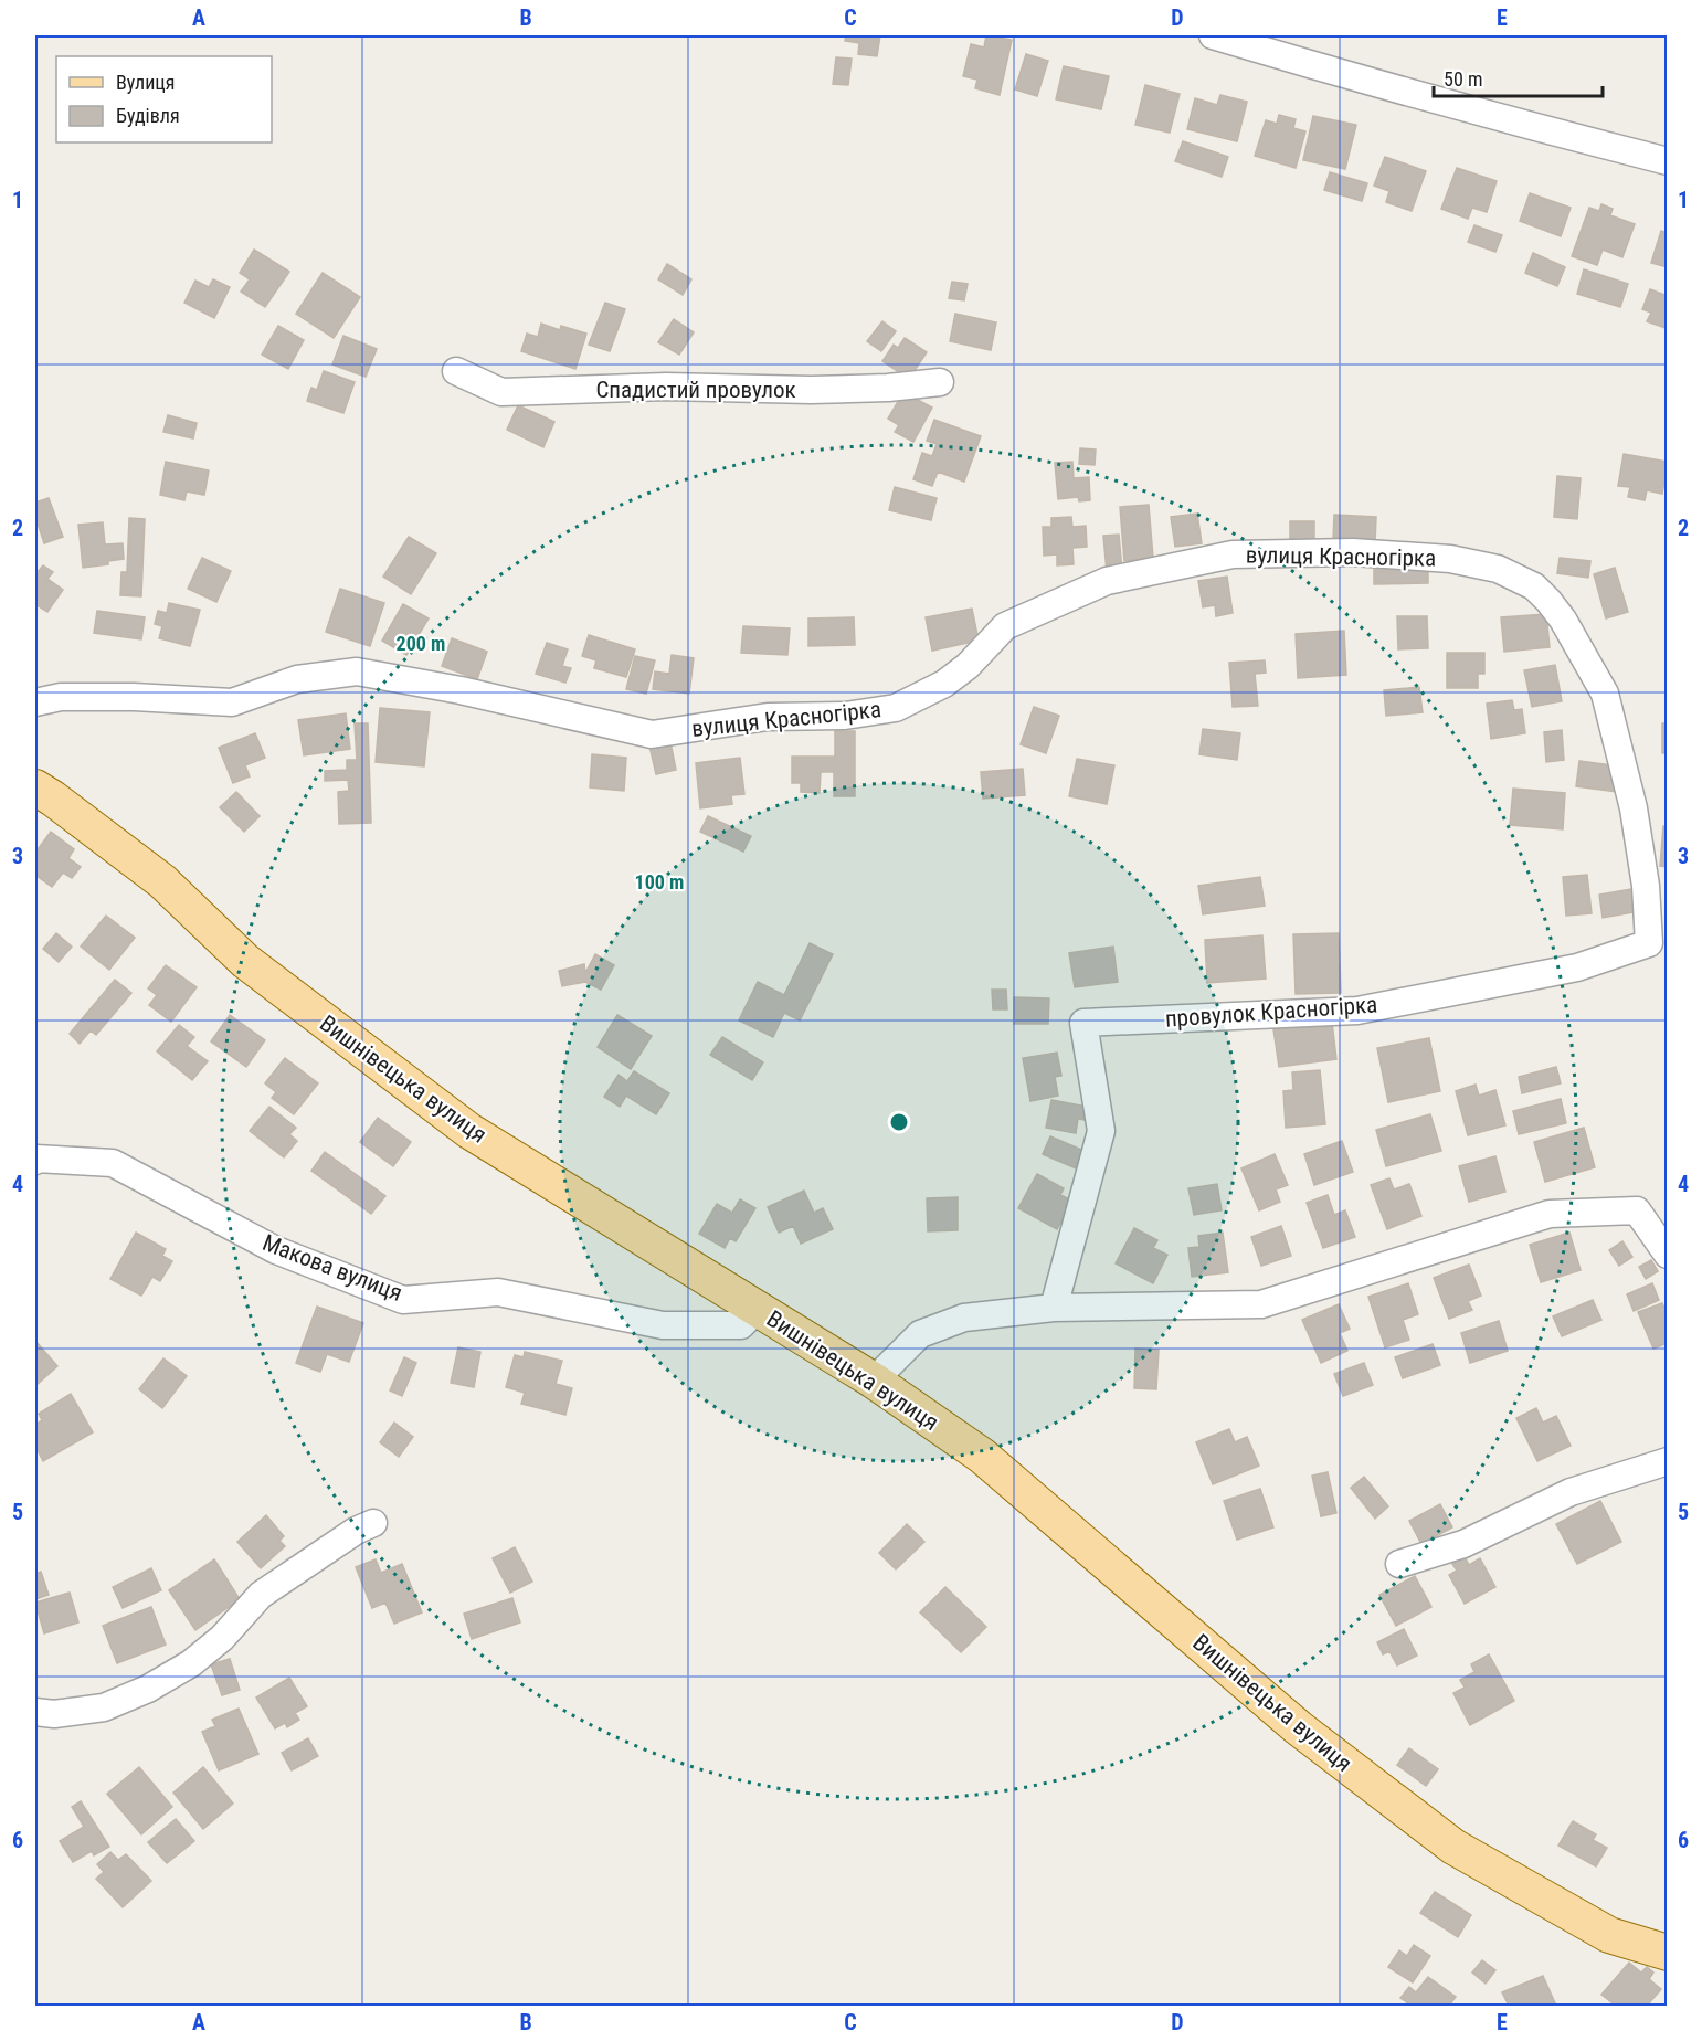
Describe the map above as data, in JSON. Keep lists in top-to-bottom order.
{
  "streets": {
    "main road": ["Вишнівецька вулиця"],
    "street": [
      "Спадистий провулок",
      "вулиця Красногірка",
      "провулок Красногірка",
      "Макова вулиця"
    ]
  },
  "crossings": [
    ["вулиця Красногірка", "провулок Красногірка"],
    ["Вишнівецька вулиця", "Макова вулиця"]
  ],
  "legend": ["Вулиця", "Будівля"],
  "scale_bar": "50 m",
  "grid": {
    "columns": [
      "A",
      "B",
      "C",
      "D",
      "E"
    ],
    "rows": [
      "1",
      "2",
      "3",
      "4",
      "5",
      "6"
    ]
  },
  "rings": ["200 m", "100 m"]
}
